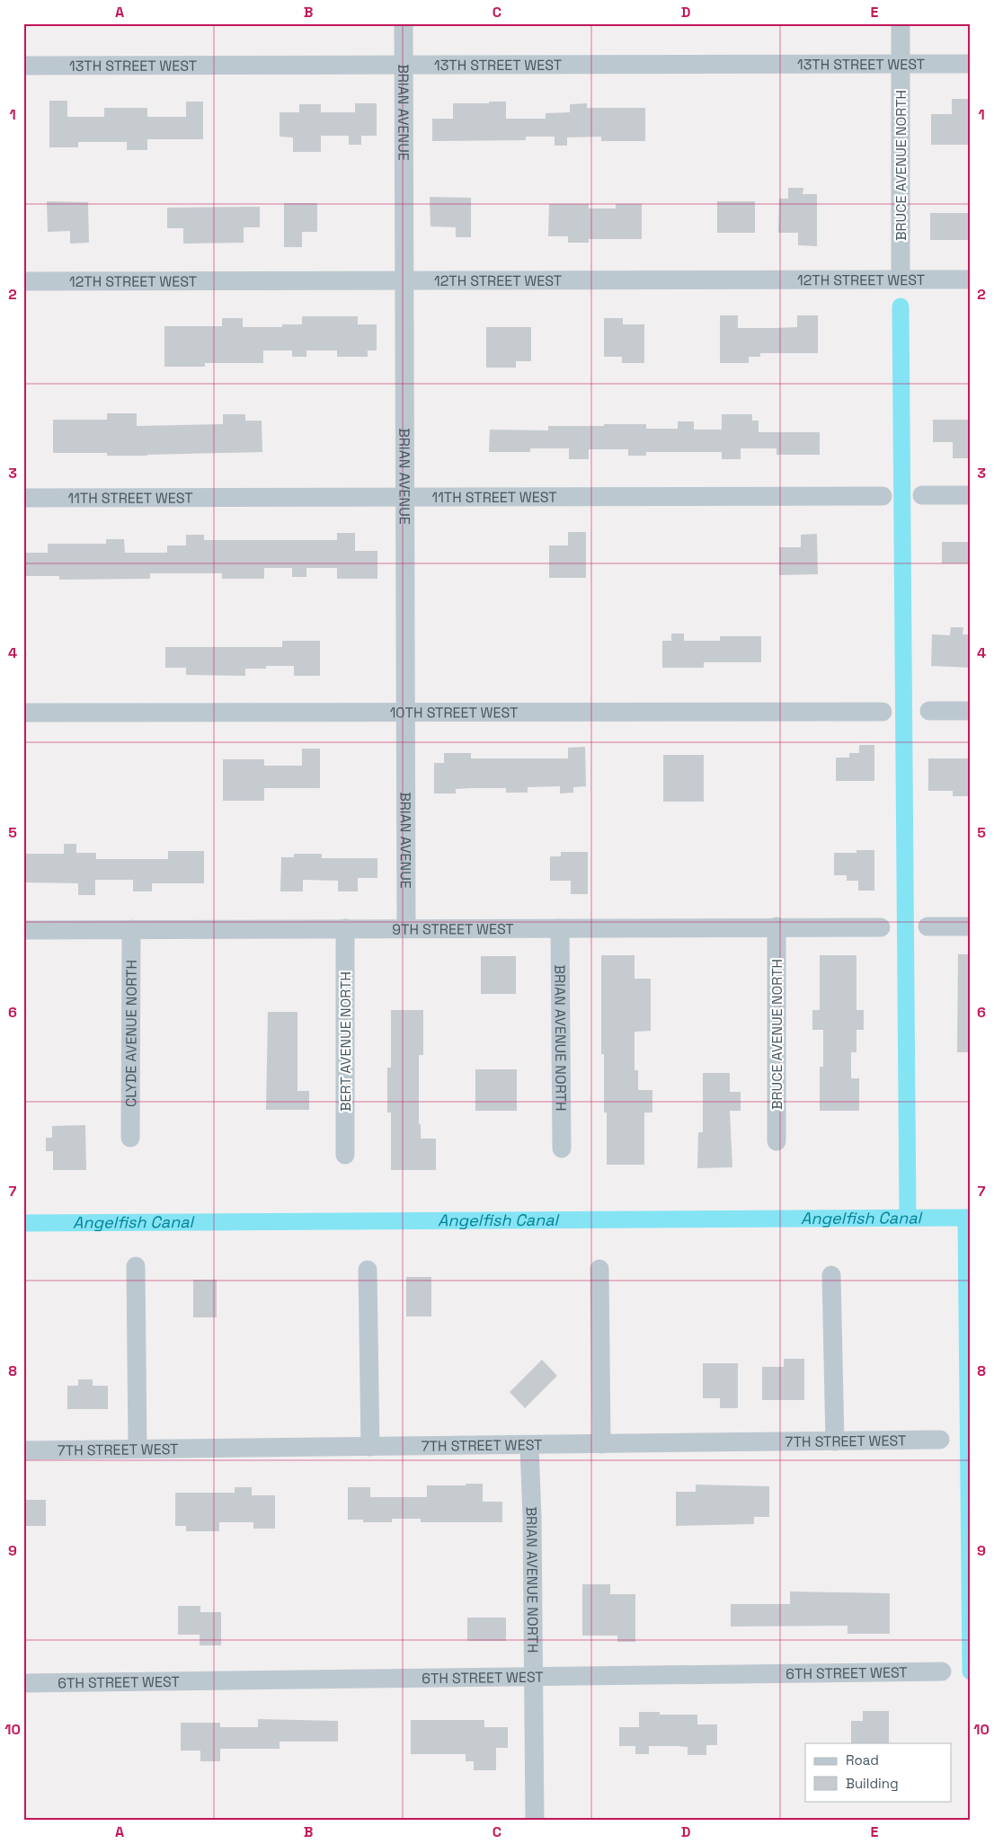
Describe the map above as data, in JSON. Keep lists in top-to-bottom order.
{
  "streets": {
    "street": [
      "13TH STREET WEST",
      "BRIAN AVENUE",
      "BRUCE AVENUE NORTH",
      "12TH STREET WEST",
      "11TH STREET WEST",
      "10TH STREET WEST",
      "9TH STREET WEST",
      "CLYDE AVENUE NORTH",
      "BRIAN AVENUE NORTH",
      "BERT AVENUE NORTH",
      "7TH STREET WEST",
      "6TH STREET WEST"
    ]
  },
  "crossings": [
    ["13TH STREET WEST", "BRIAN AVENUE"],
    ["13TH STREET WEST", "BRUCE AVENUE NORTH"],
    ["BRIAN AVENUE", "12TH STREET WEST"],
    ["BRIAN AVENUE", "11TH STREET WEST"],
    ["BRIAN AVENUE", "10TH STREET WEST"],
    ["BRIAN AVENUE", "9TH STREET WEST"],
    ["BRUCE AVENUE NORTH", "12TH STREET WEST"],
    ["BRUCE AVENUE NORTH", "9TH STREET WEST"],
    ["9TH STREET WEST", "CLYDE AVENUE NORTH"],
    ["9TH STREET WEST", "BRIAN AVENUE NORTH"],
    ["9TH STREET WEST", "BERT AVENUE NORTH"],
    ["BRIAN AVENUE NORTH", "7TH STREET WEST"],
    ["BRIAN AVENUE NORTH", "6TH STREET WEST"]
  ],
  "water": ["Angelfish Canal"],
  "legend": ["Road", "Building"],
  "grid": {
    "columns": [
      "A",
      "B",
      "C",
      "D",
      "E"
    ],
    "rows": [
      "1",
      "2",
      "3",
      "4",
      "5",
      "6",
      "7",
      "8",
      "9",
      "10"
    ]
  }
}
